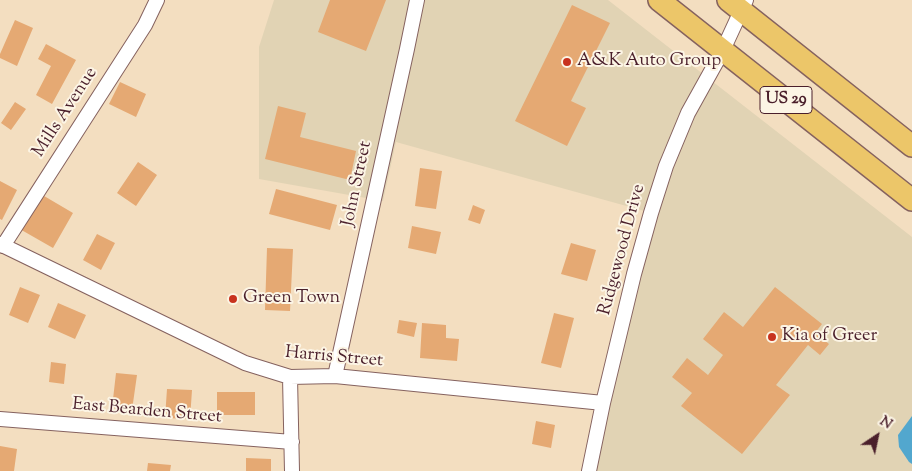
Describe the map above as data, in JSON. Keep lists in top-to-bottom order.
{
  "streets": {
    "main road": ["US 29"],
    "street": [
      "Mills Avenue",
      "John Street",
      "Ridgewood Drive",
      "Harris Street",
      "East Bearden Street"
    ]
  },
  "crossings": [
    ["US 29", "Ridgewood Drive"],
    ["Mills Avenue", "Harris Street"],
    ["John Street", "Harris Street"],
    ["Ridgewood Drive", "Harris Street"]
  ],
  "places": ["A&K Auto Group", "Green Town", "Kia of Greer"],
  "north": "top right"
}
